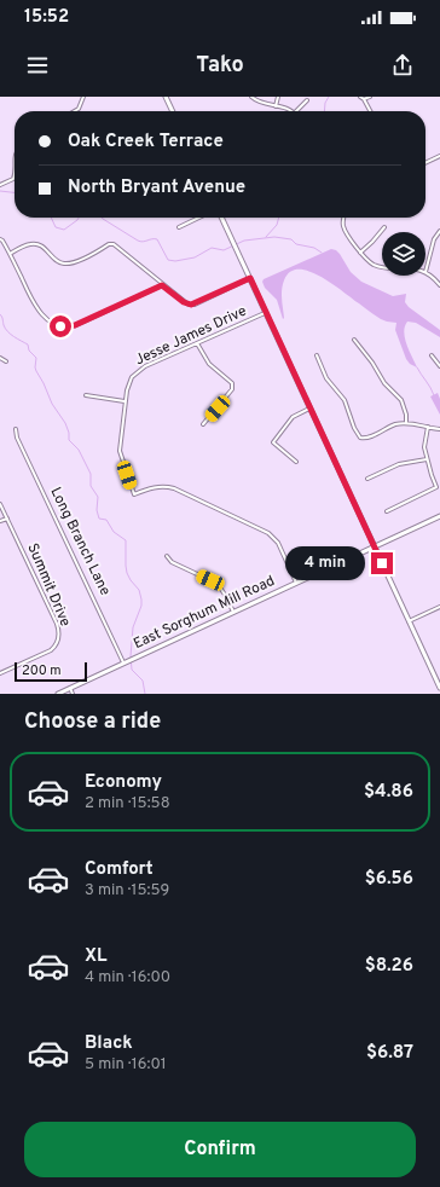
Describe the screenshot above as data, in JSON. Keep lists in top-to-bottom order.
{
  "streets": {
    "street": [
      "Jesse James Drive",
      "Long Branch Lane",
      "Summit Drive",
      "East Sorghum Mill Road"
    ]
  },
  "crossings": [
    ["Jesse James Drive", "East Sorghum Mill Road"],
    ["Long Branch Lane", "East Sorghum Mill Road"]
  ],
  "scale_bar": "200 m",
  "page": {
    "status": "15:52",
    "header": "Tako",
    "banner": ["Oak Creek Terrace", "North Bryant Avenue"],
    "bubble": "4 min",
    "scale": "200 m",
    "heading": "Choose a ride",
    "list": [
      {
        "name": "Economy",
        "note": "2 min · 15:58",
        "value": "$4.86"
      },
      {
        "name": "Comfort",
        "note": "3 min · 15:59",
        "value": "$6.56"
      },
      {
        "name": "XL",
        "note": "4 min · 16:00",
        "value": "$8.26"
      },
      {
        "name": "Black",
        "note": "5 min · 16:01",
        "value": "$6.87"
      }
    ],
    "buttons": "Confirm"
  }
}
